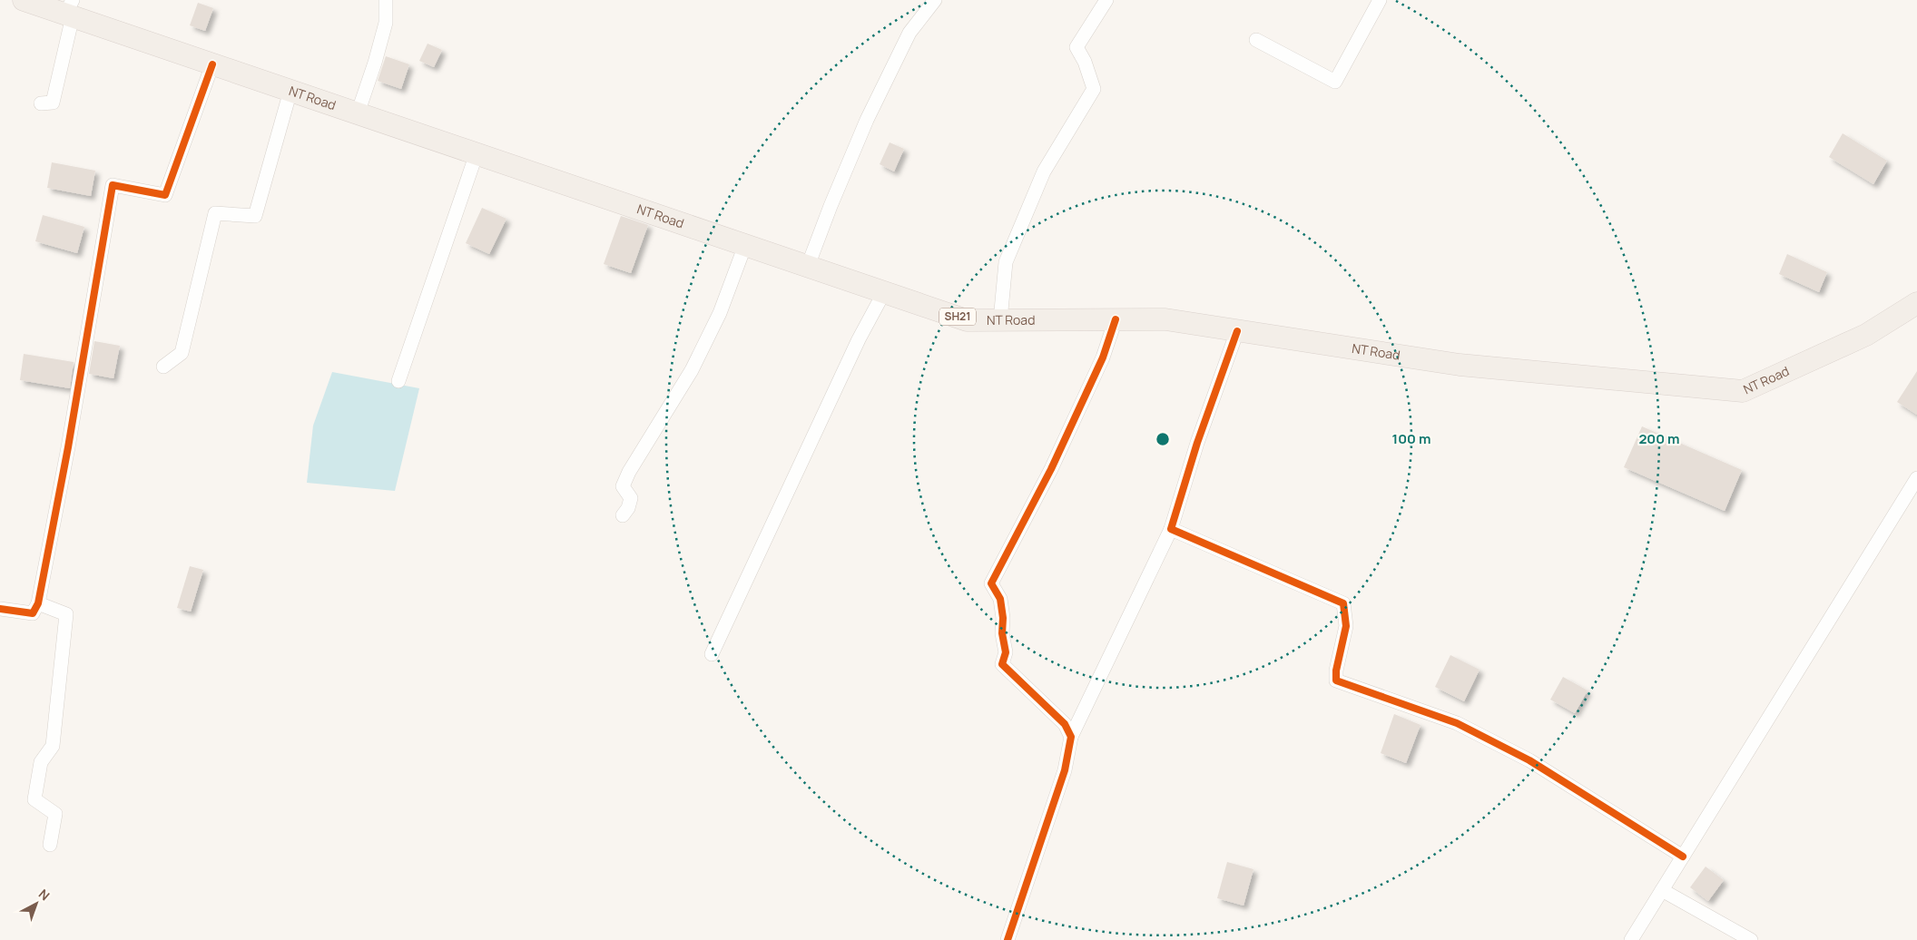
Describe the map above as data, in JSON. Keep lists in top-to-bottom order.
{
  "streets": {
    "main road": ["NT Road", "SH21"]
  },
  "north": "top right",
  "rings": ["100 m", "200 m"]
}
